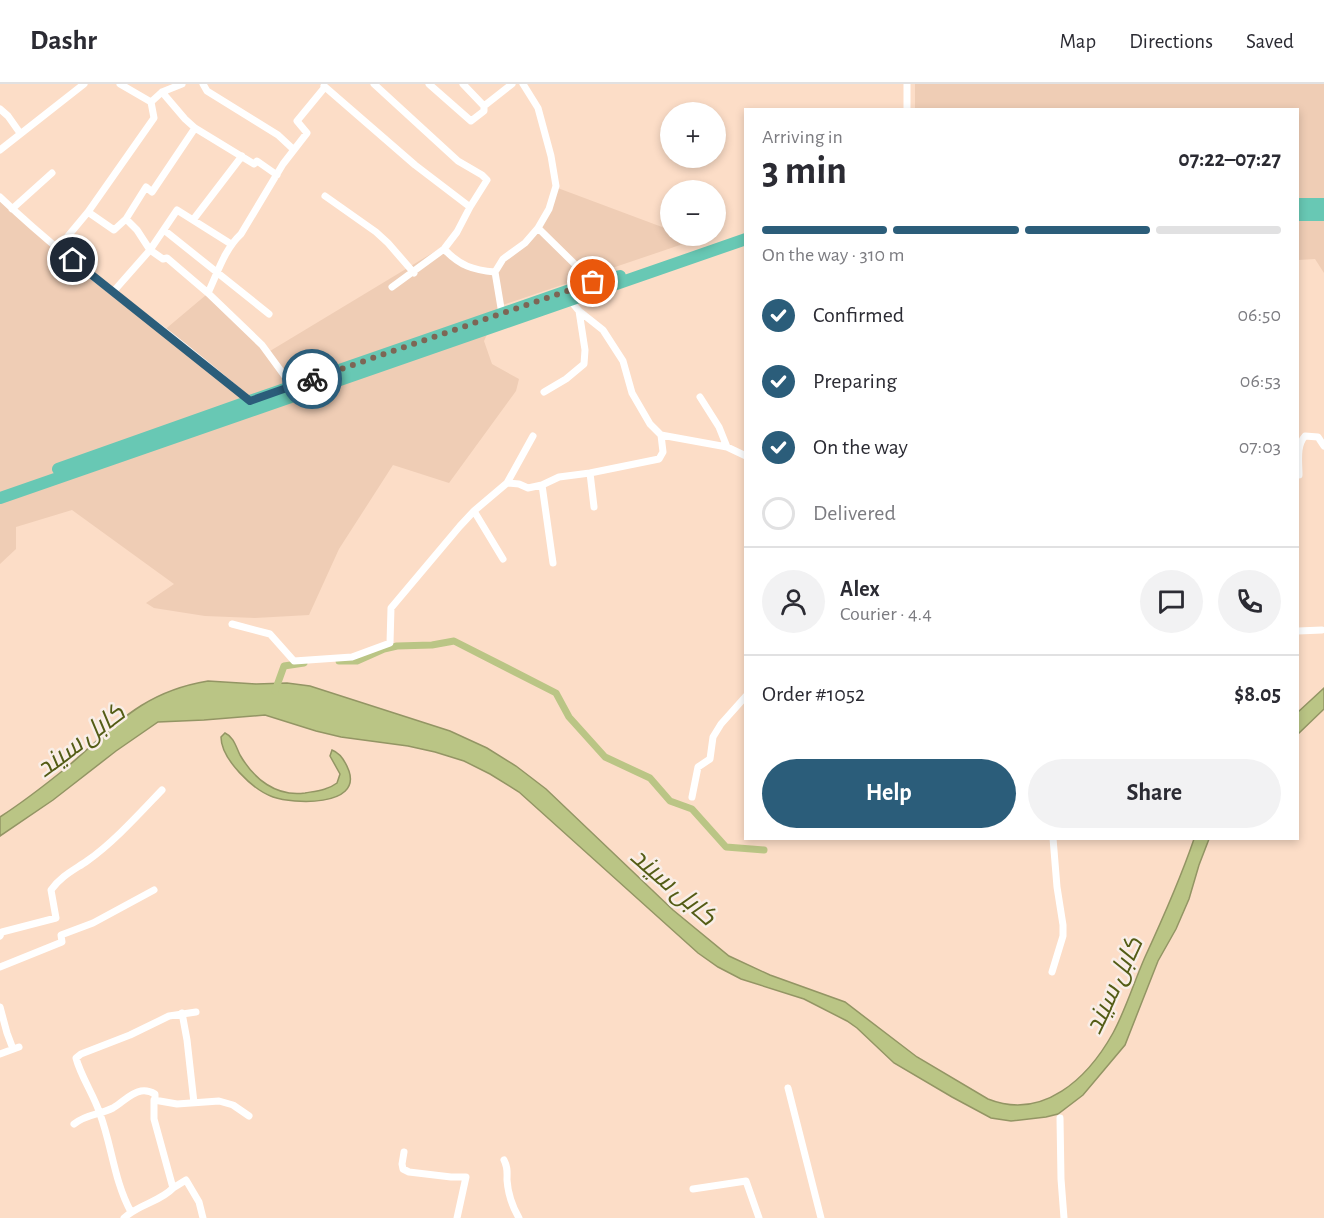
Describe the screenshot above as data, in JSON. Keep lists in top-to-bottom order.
{
  "water": ["کابل سيند"],
  "page": {
    "header": "Dashr",
    "nav": ["Map", "Directions", "Saved"],
    "map_buttons": ["+", "−"],
    "heading": ["3 min", "Arriving in", "07:22–07:27"],
    "panel": [
      "Alex",
      "Courier · 4.4",
      "Order #1052",
      "$8.05"
    ],
    "bar": "On the way · 310 m",
    "list": [
      ["Confirmed", "06:50"],
      ["Preparing", "06:53"],
      ["On the way", "07:03"],
      "Delivered"
    ],
    "buttons": ["Help", "Share"]
  }
}
